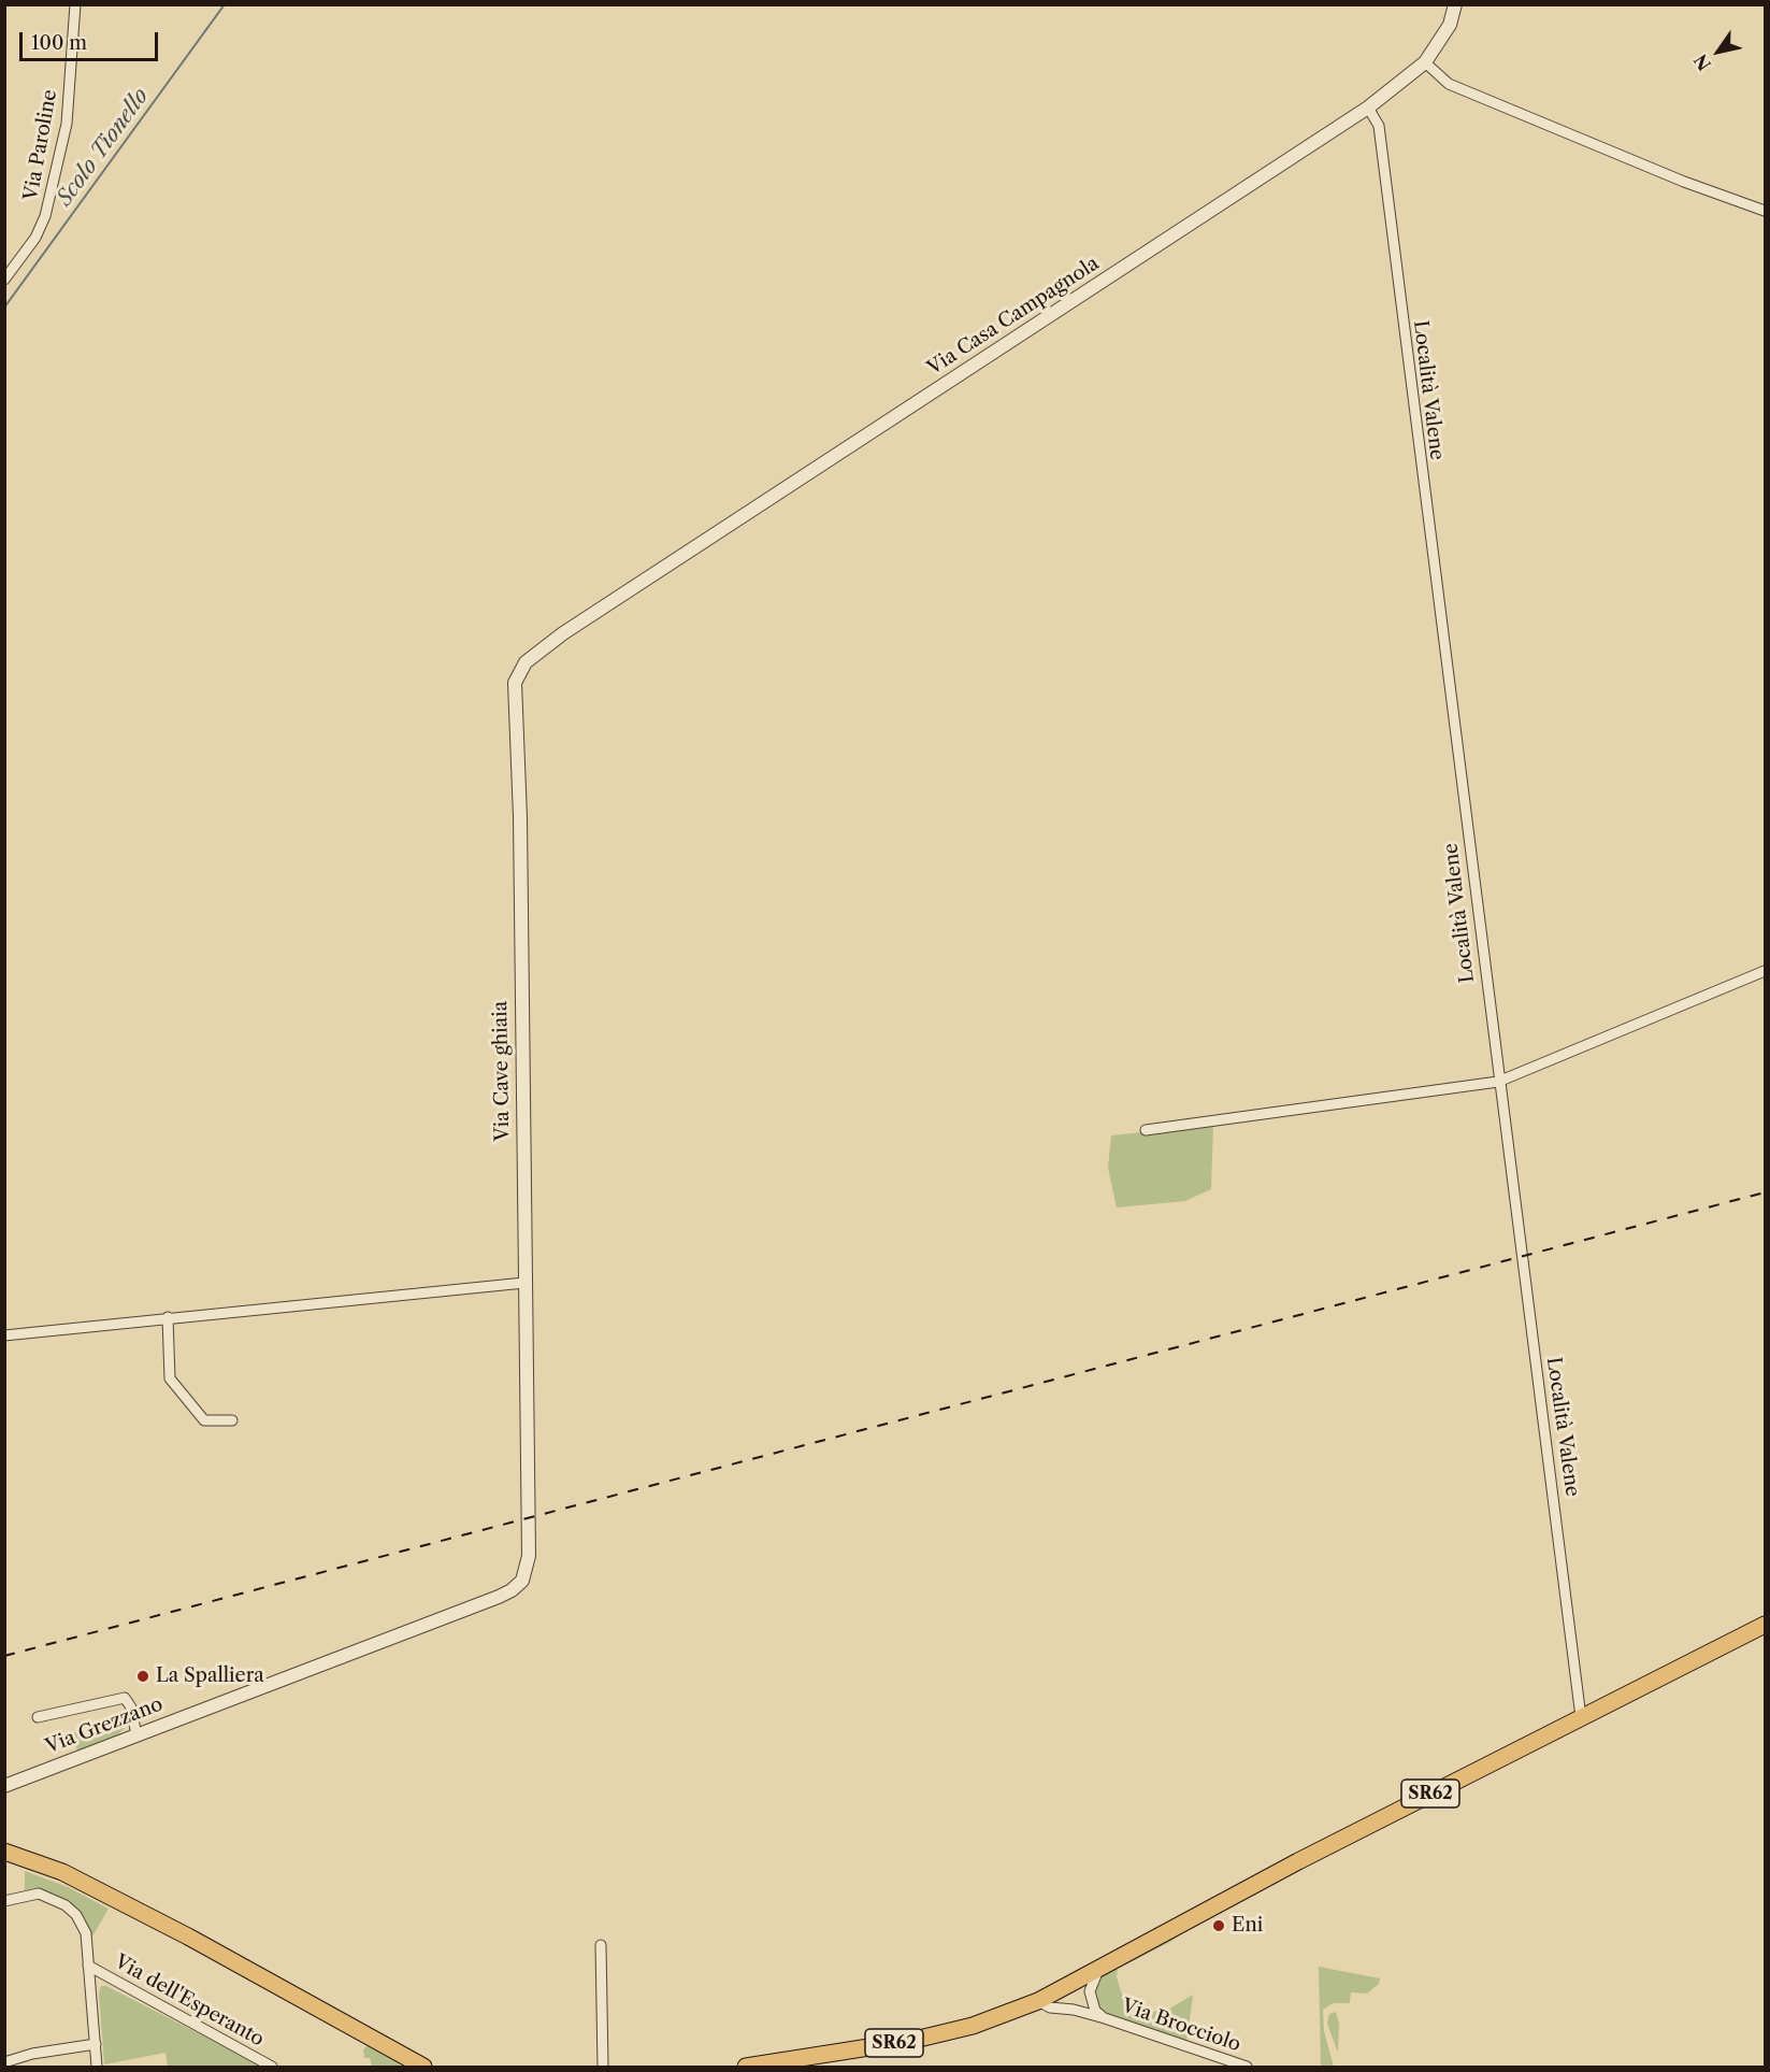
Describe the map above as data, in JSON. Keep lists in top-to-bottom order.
{
  "streets": {
    "main road": ["SR62"],
    "street": [
      "Via Paroline",
      "Via Casa Campagnola",
      "Località Valene",
      "Via Cave ghiaia",
      "Via Grezzano",
      "Via dell'Esperanto",
      "Via Brocciolo"
    ]
  },
  "crossings": [
    ["Via Casa Campagnola", "Località Valene"],
    ["Via Casa Campagnola", "Via Cave ghiaia"],
    ["Località Valene", "SR62"],
    ["Via Cave ghiaia", "Via Grezzano"],
    ["SR62", "Via Brocciolo"]
  ],
  "water": ["Scolo Tionello"],
  "places": ["La Spalliera", "Eni"],
  "scale_bar": "100 m",
  "north": "bottom left"
}
